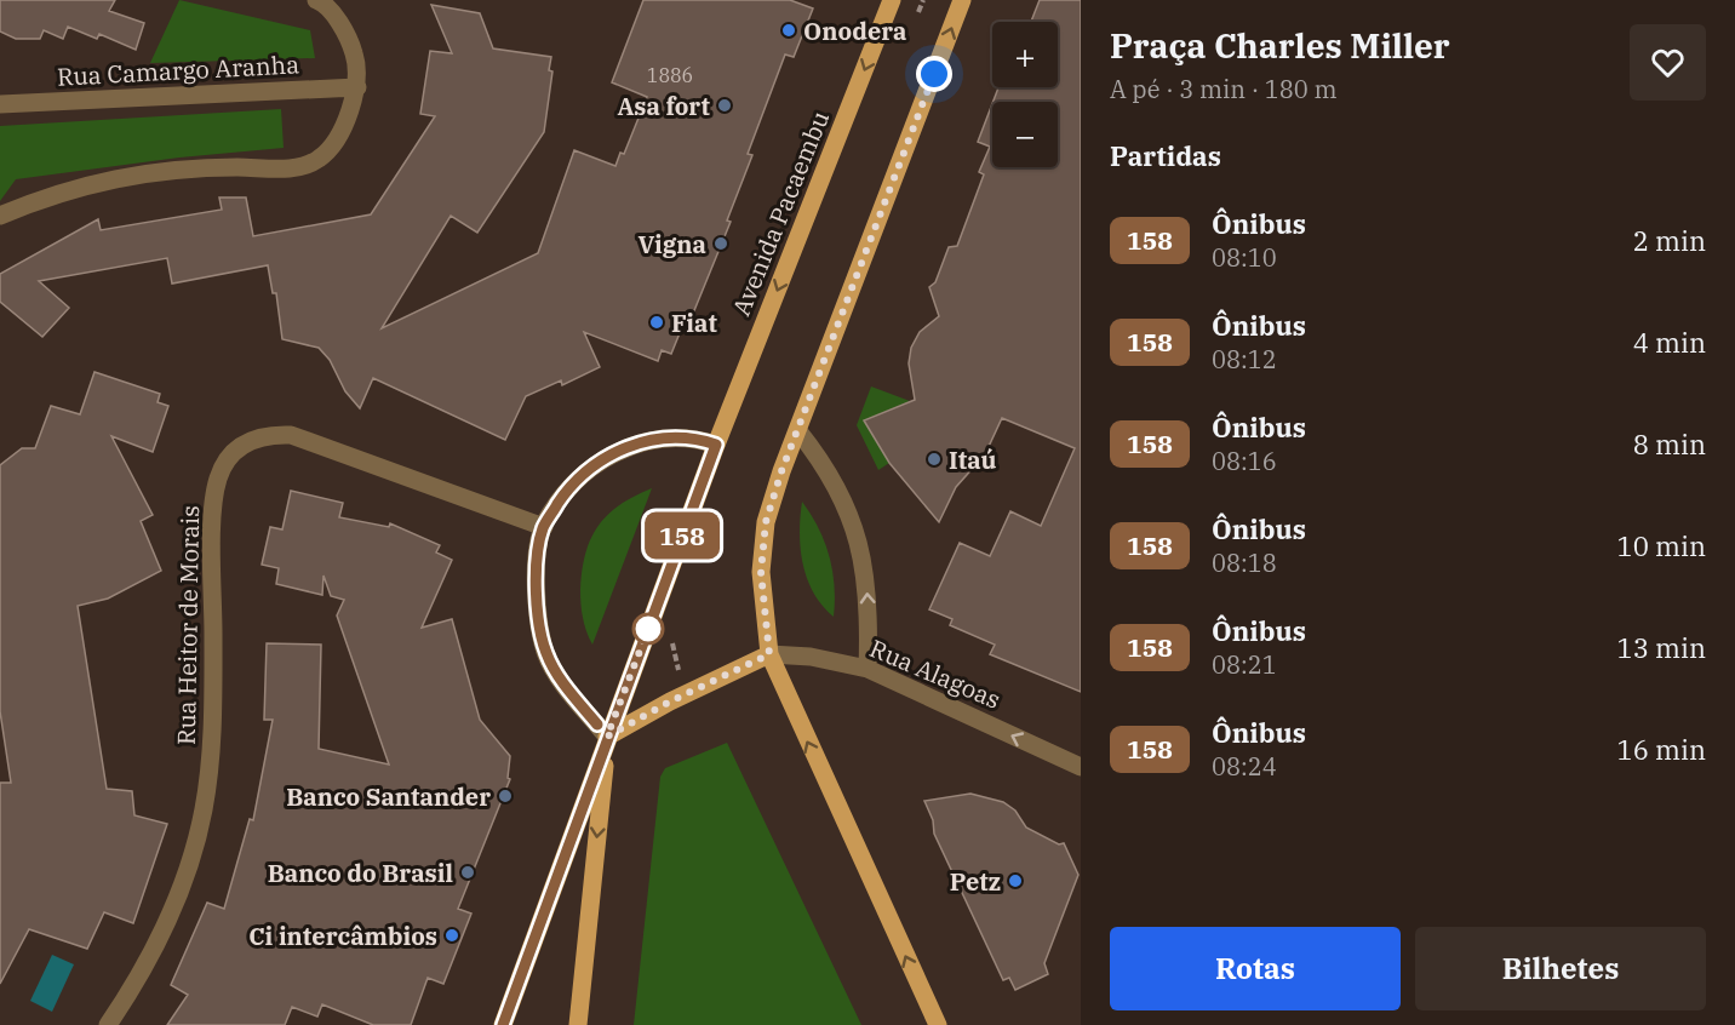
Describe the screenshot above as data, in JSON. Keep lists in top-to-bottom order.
{
  "streets": {
    "main road": ["Avenida Pacaembu", "Rua Alagoas"],
    "street": ["Rua Camargo Aranha", "Rua Heitor de Morais"]
  },
  "crossings": [
    ["Avenida Pacaembu", "Rua Alagoas"]
  ],
  "one_way": ["Rua Alagoas"],
  "places": [
    "Onodera",
    "Asa fort",
    "Vigna",
    "Fiat",
    "Itaú",
    "Banco Santander",
    "Banco do Brasil",
    "Petz",
    "Ci intercâmbios"
  ],
  "lines": ["bus line 158"],
  "house_numbers": ["1886"],
  "page": {
    "on_map": "158",
    "heading": [
      ["Praça Charles Miller", "A pé · 3 min · 180 m"],
      "Partidas"
    ],
    "map_buttons": ["+", "−"],
    "list": [
      {
        "mark": "158",
        "name": "Ônibus",
        "note": "08:10",
        "value": "2 min"
      },
      {
        "mark": "158",
        "name": "Ônibus",
        "note": "08:12",
        "value": "4 min"
      },
      {
        "mark": "158",
        "name": "Ônibus",
        "note": "08:16",
        "value": "8 min"
      },
      {
        "mark": "158",
        "name": "Ônibus",
        "note": "08:18",
        "value": "10 min"
      },
      {
        "mark": "158",
        "name": "Ônibus",
        "note": "08:21",
        "value": "13 min"
      },
      {
        "mark": "158",
        "name": "Ônibus",
        "note": "08:24",
        "value": "16 min"
      }
    ],
    "buttons": ["Rotas", "Bilhetes"]
  }
}
